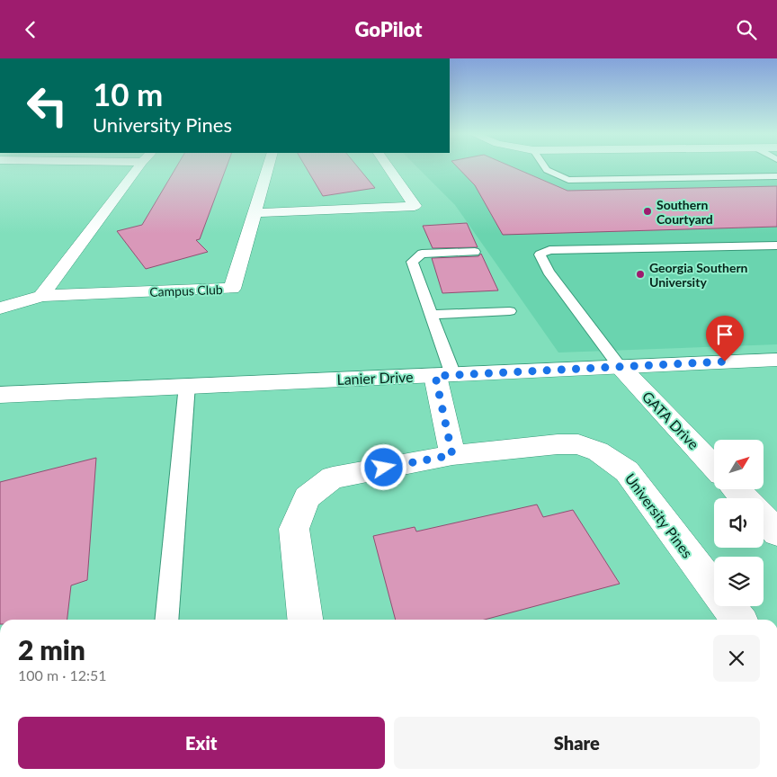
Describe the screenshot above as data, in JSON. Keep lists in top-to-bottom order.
{
  "streets": {
    "street": [
      "Campus Club",
      "Lanier Drive",
      "GATA Drive",
      "University Pines"
    ]
  },
  "crossings": [
    ["Lanier Drive", "GATA Drive"]
  ],
  "places": ["Southern Courtyard", "Georgia Southern University"],
  "north": "top right",
  "page": {
    "header": "GoPilot",
    "turn": ["10 m", "University Pines"],
    "heading": ["2 min", "100 m · 12:51"],
    "buttons": ["Exit", "Share"]
  }
}
